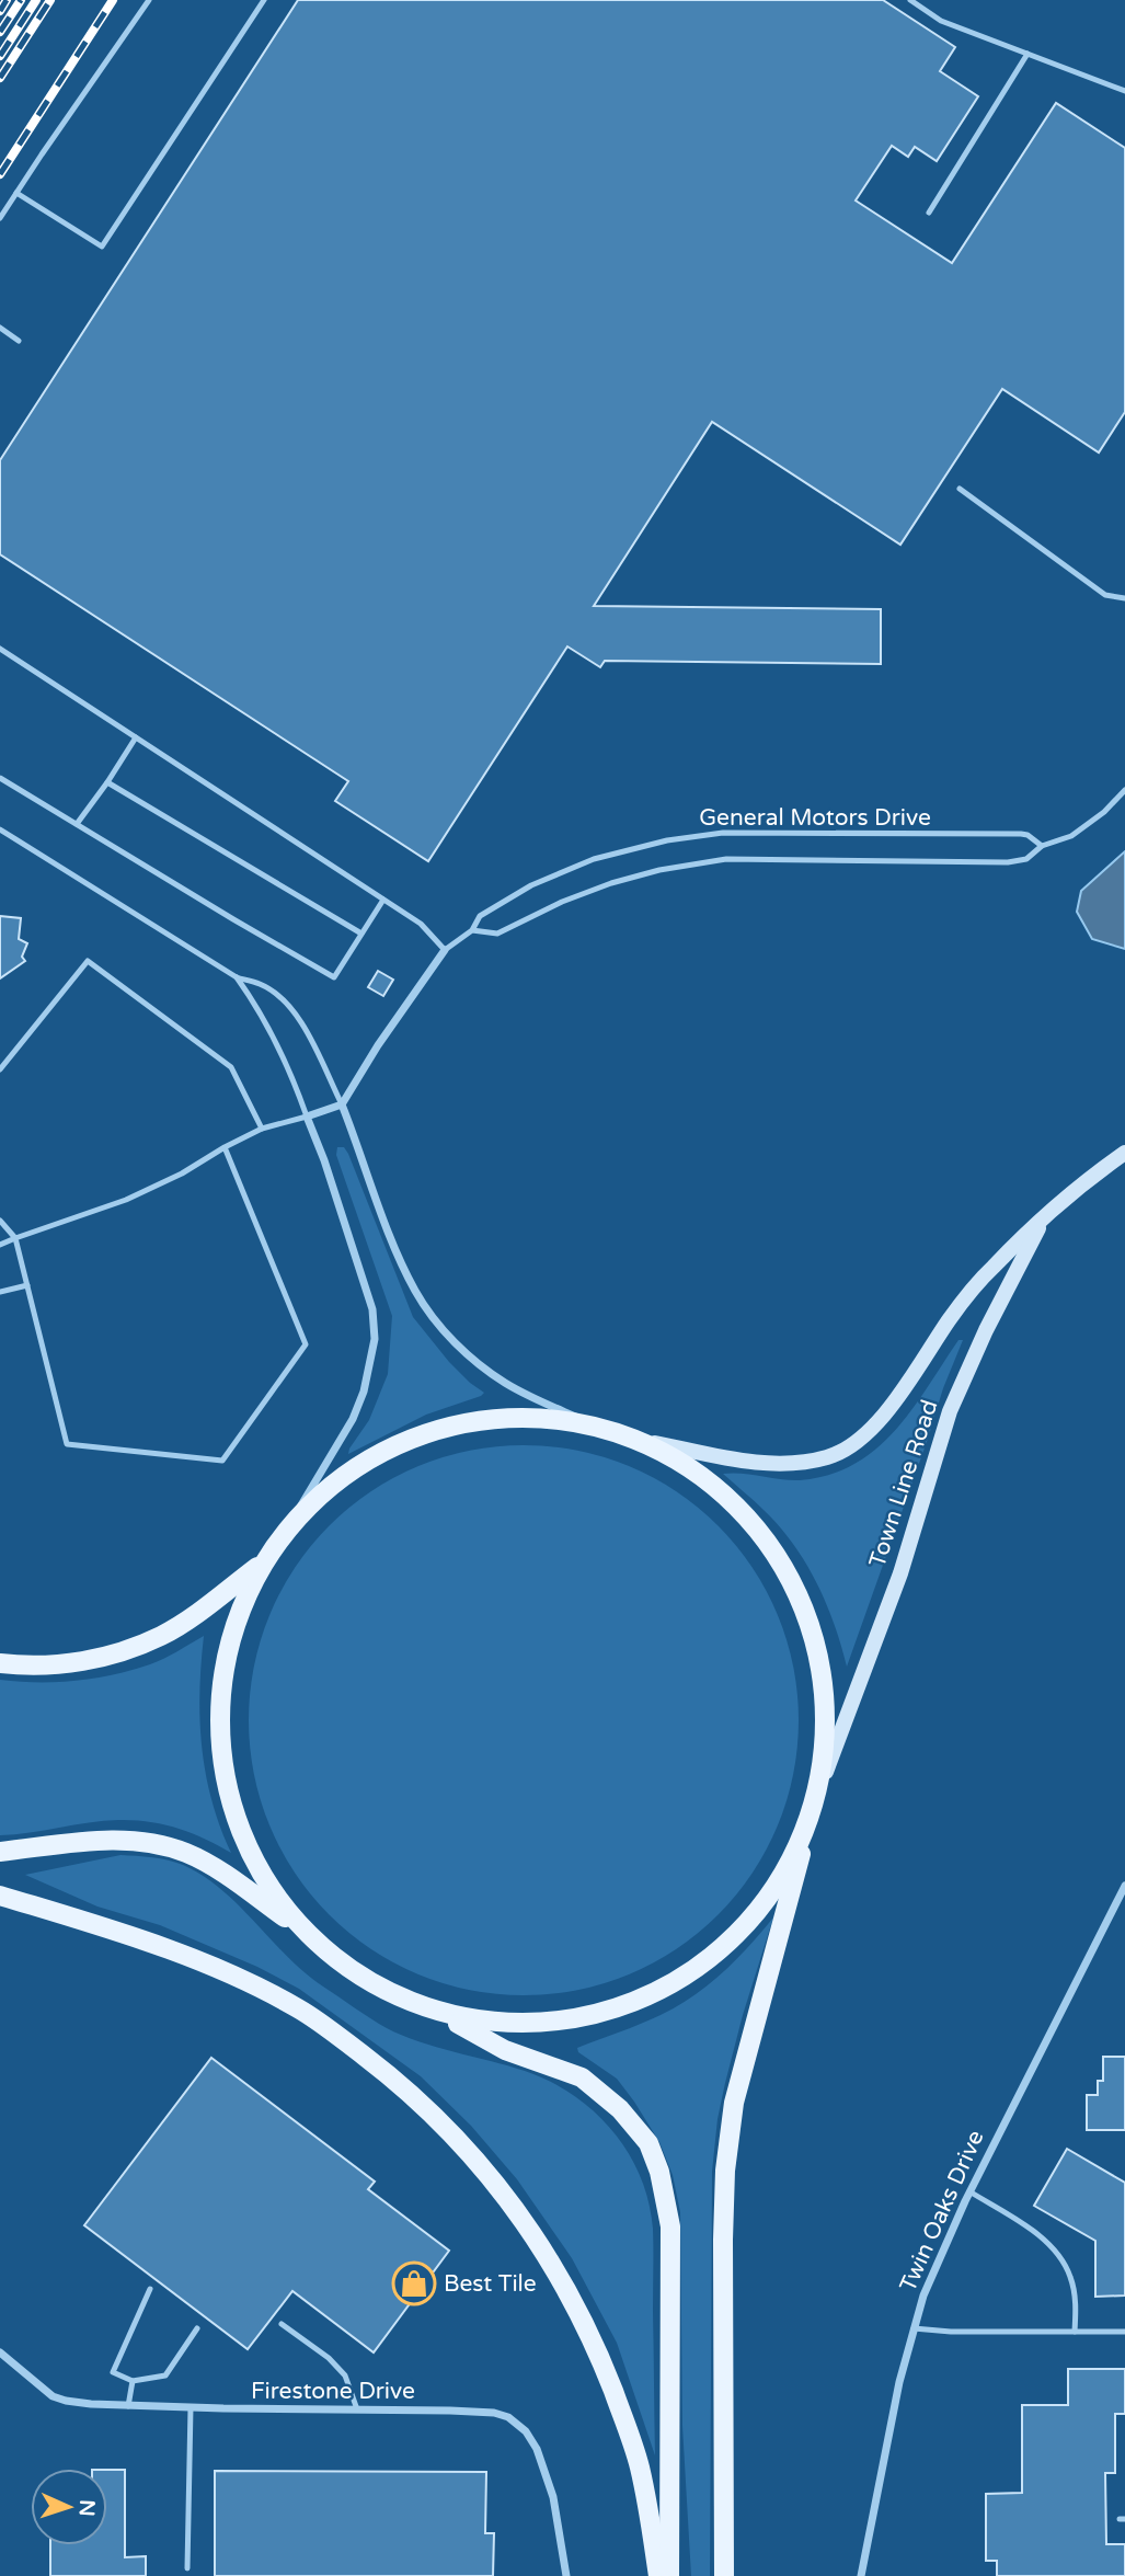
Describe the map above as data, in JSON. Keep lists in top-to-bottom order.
{
  "streets": {
    "street": [
      "General Motors Drive",
      "Town Line Road",
      "Twin Oaks Drive",
      "Firestone Drive"
    ]
  },
  "places": {
    "shop": ["Best Tile"]
  },
  "north": "right"
}
